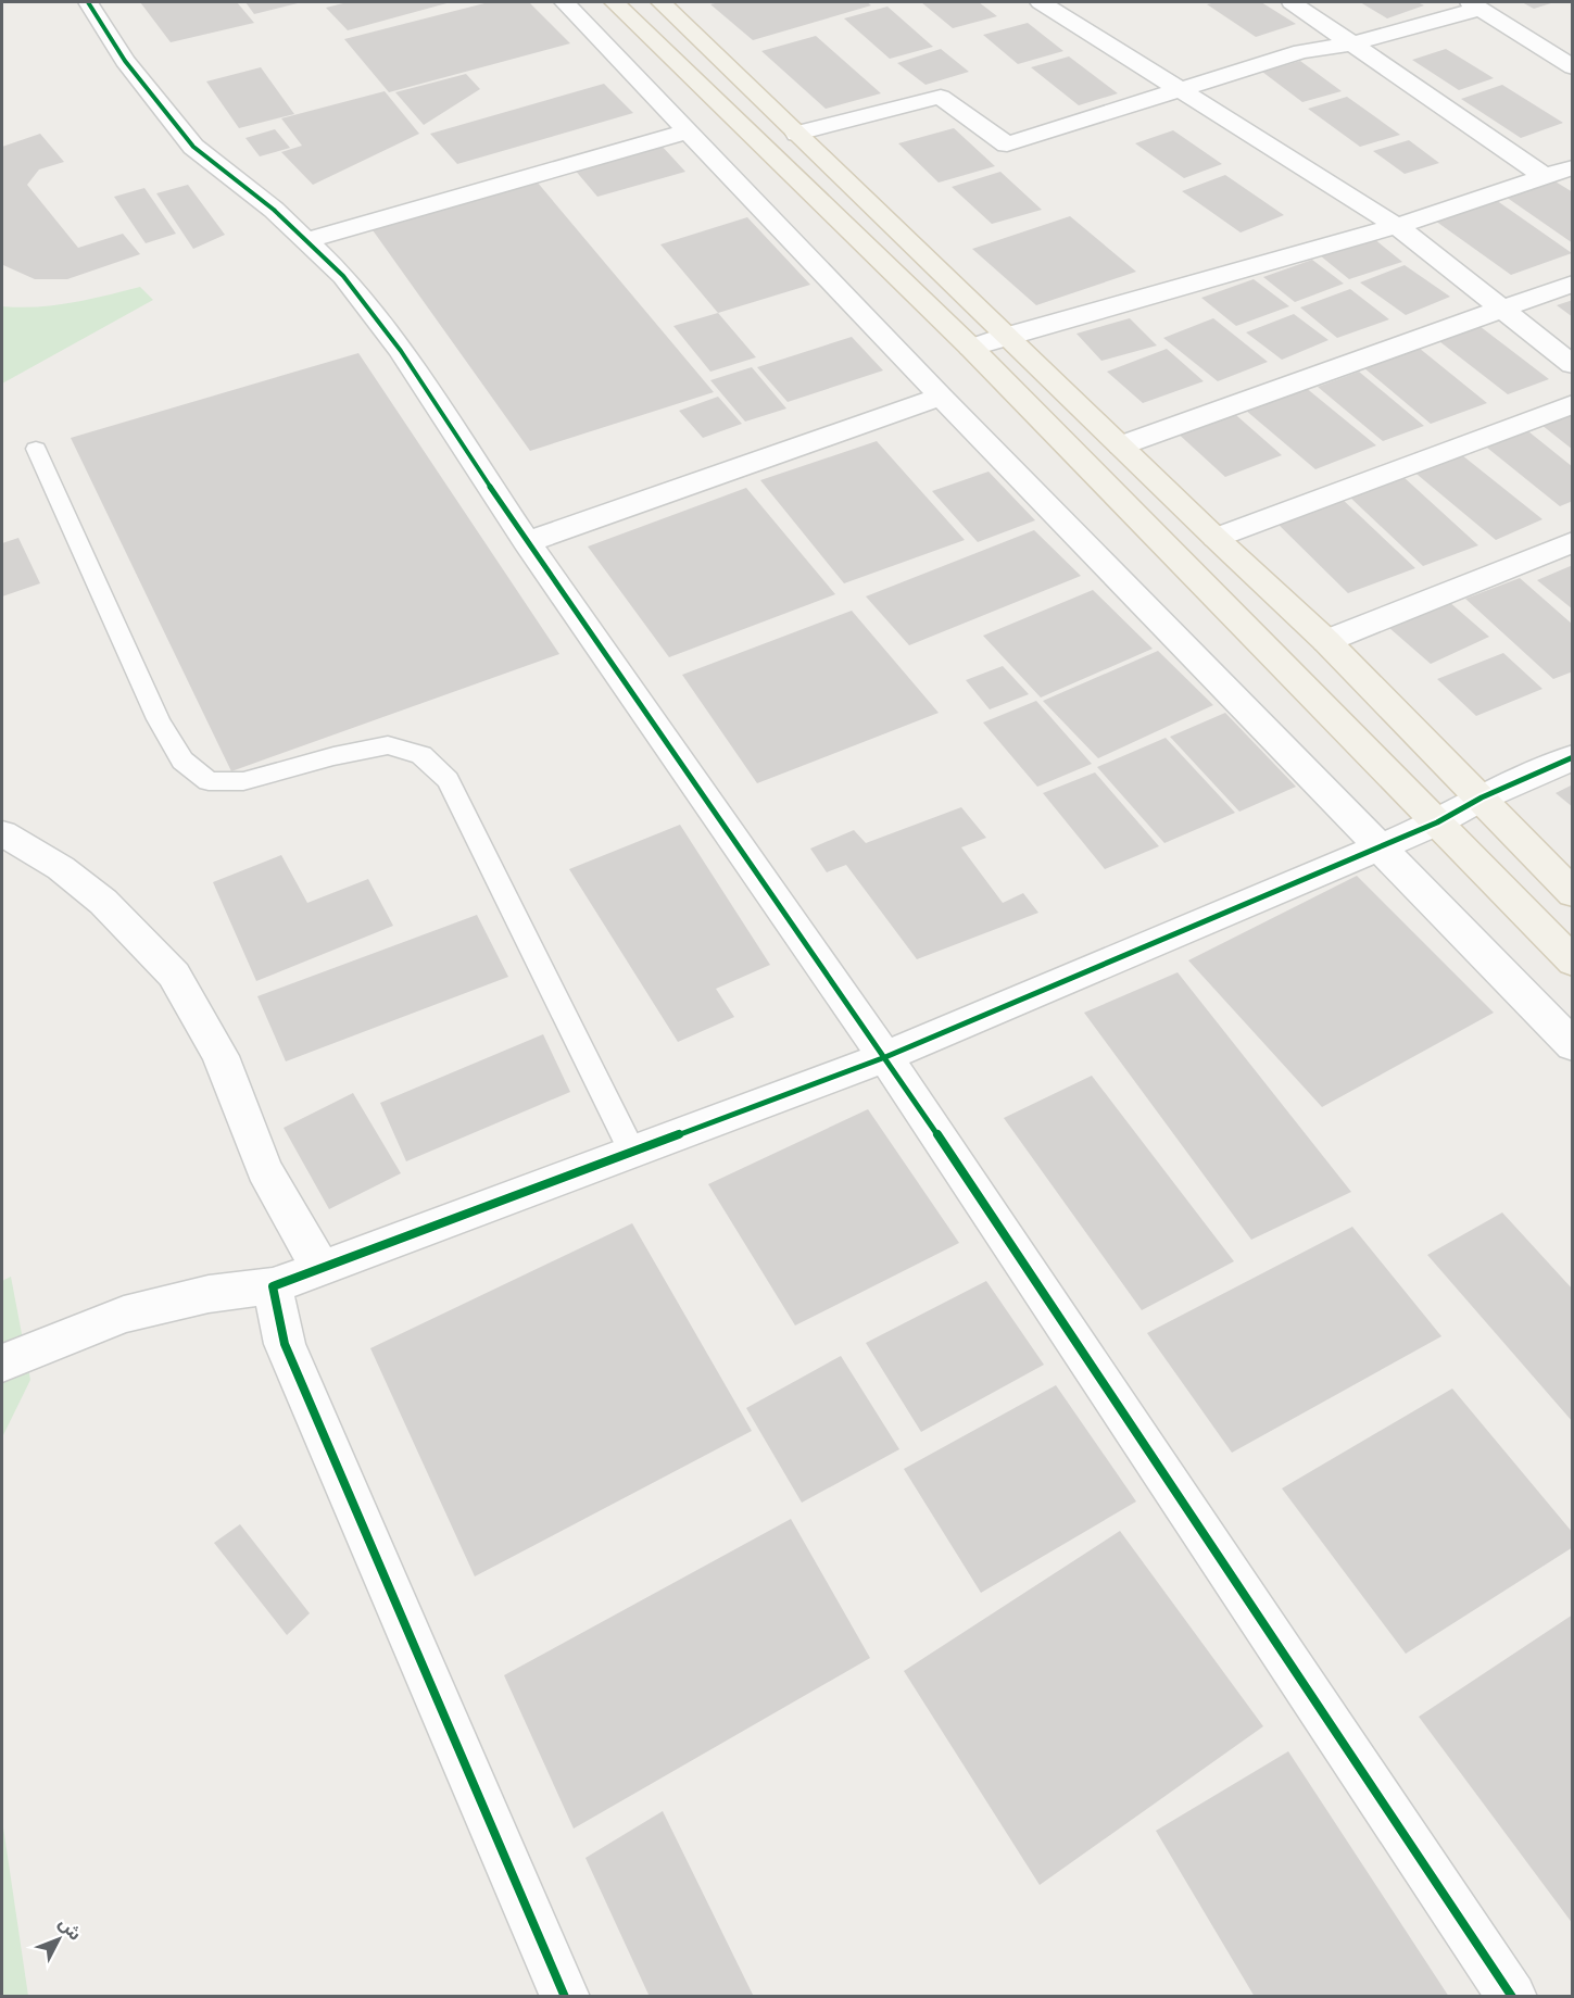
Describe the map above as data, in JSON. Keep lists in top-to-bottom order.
{
  "north": "top right"
}
